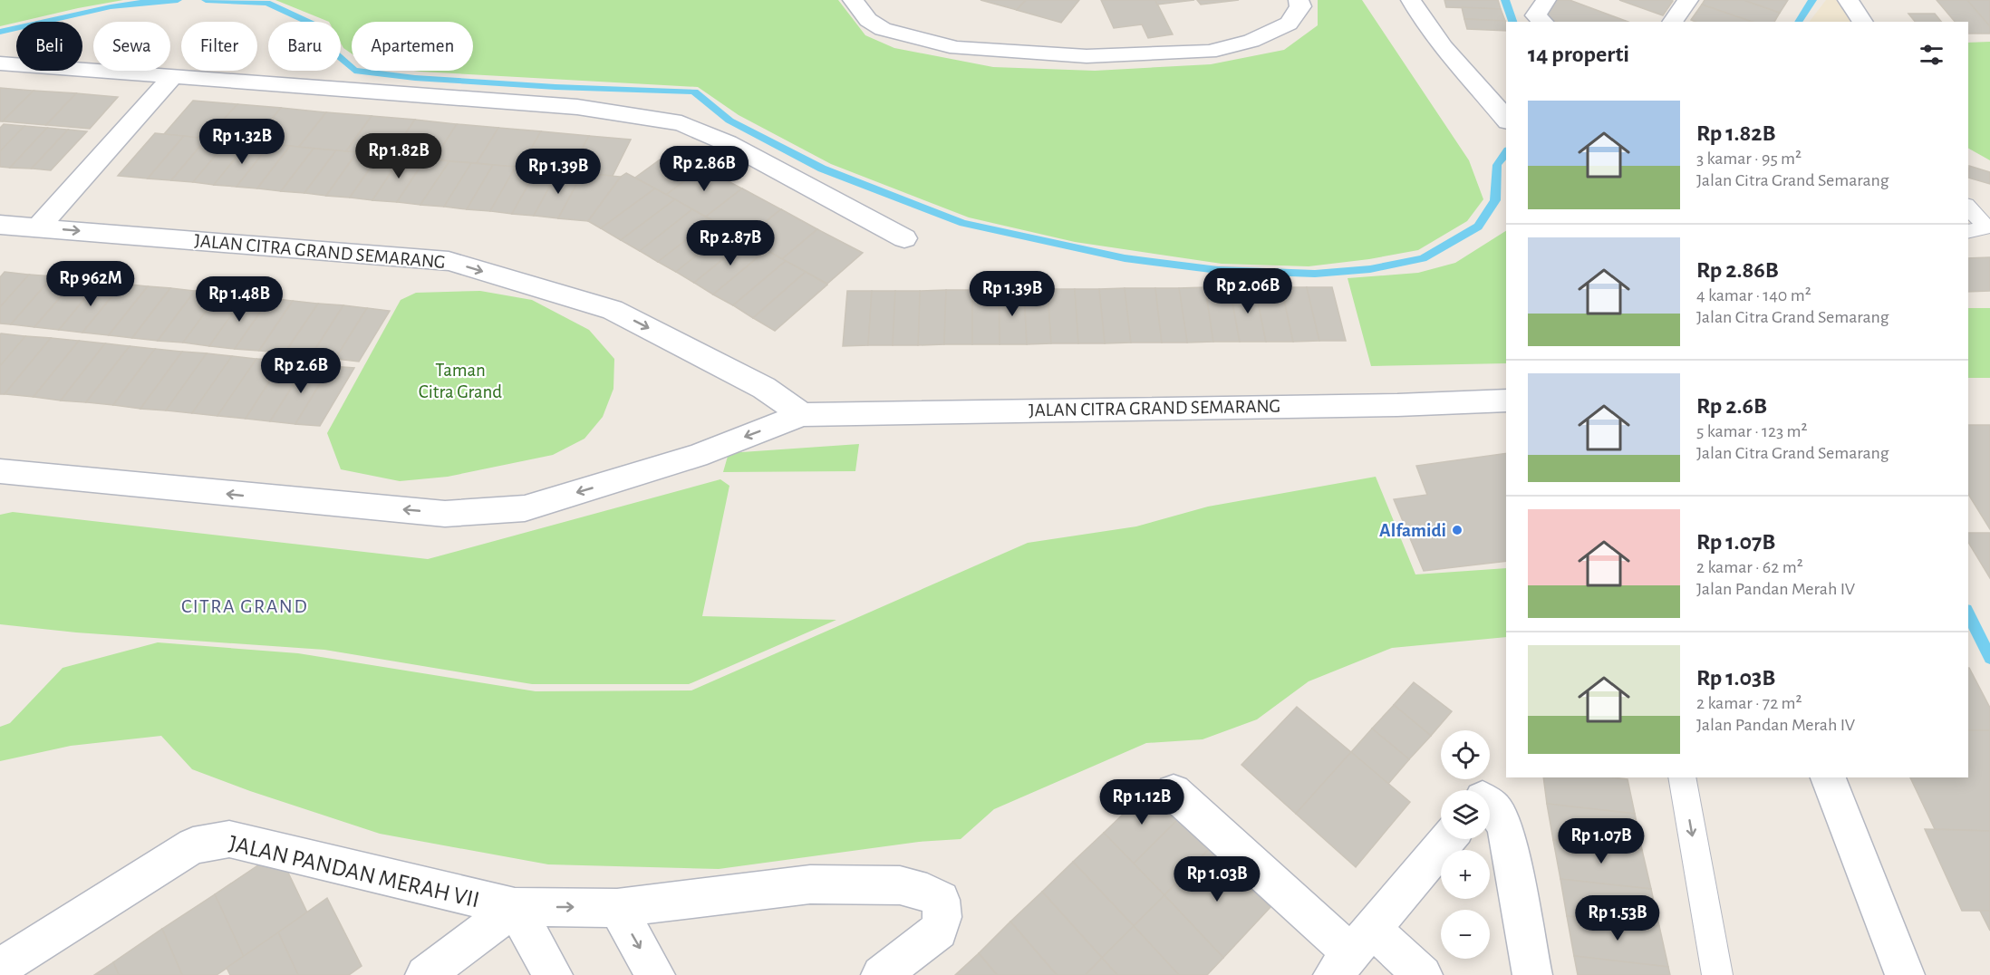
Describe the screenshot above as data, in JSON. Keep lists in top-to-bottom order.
{
  "streets": {
    "street": ["JALAN CITRA GRAND SEMARANG", "JALAN PANDAN MERAH VII"]
  },
  "districts": ["CITRA GRAND"],
  "parks": ["Taman Citra Grand"],
  "places": ["Alfamidi"],
  "page": {
    "chip": [
      "Beli",
      "Sewa",
      "Filter",
      "Baru",
      "Apartemen"
    ],
    "heading": "14 properti",
    "list": [
      {
        "name": "Rp 1.82B",
        "note": "3 kamar · 95 m² · Jalan Citra Grand Semarang"
      },
      {
        "name": "Rp 2.86B",
        "note": "4 kamar · 140 m² · Jalan Citra Grand Semarang"
      },
      {
        "name": "Rp 2.6B",
        "note": "5 kamar · 123 m² · Jalan Citra Grand Semarang"
      },
      {
        "name": "Rp 1.07B",
        "note": "2 kamar · 62 m² · Jalan Pandan Merah IV"
      },
      {
        "name": "Rp 1.03B",
        "note": "2 kamar · 72 m² · Jalan Pandan Merah IV"
      }
    ],
    "price": [
      "Rp 1.32B",
      "Rp 1.82B",
      "Rp 2.86B",
      "Rp 1.39B",
      "Rp 2.87B",
      "Rp 962M",
      "Rp 2.06B",
      "Rp 1.39B",
      "Rp 1.48B",
      "Rp 2.6B",
      "Rp 1.12B",
      "Rp 1.07B",
      "Rp 1.03B",
      "Rp 1.53B"
    ],
    "map_buttons": ["+", "−"]
  }
}
